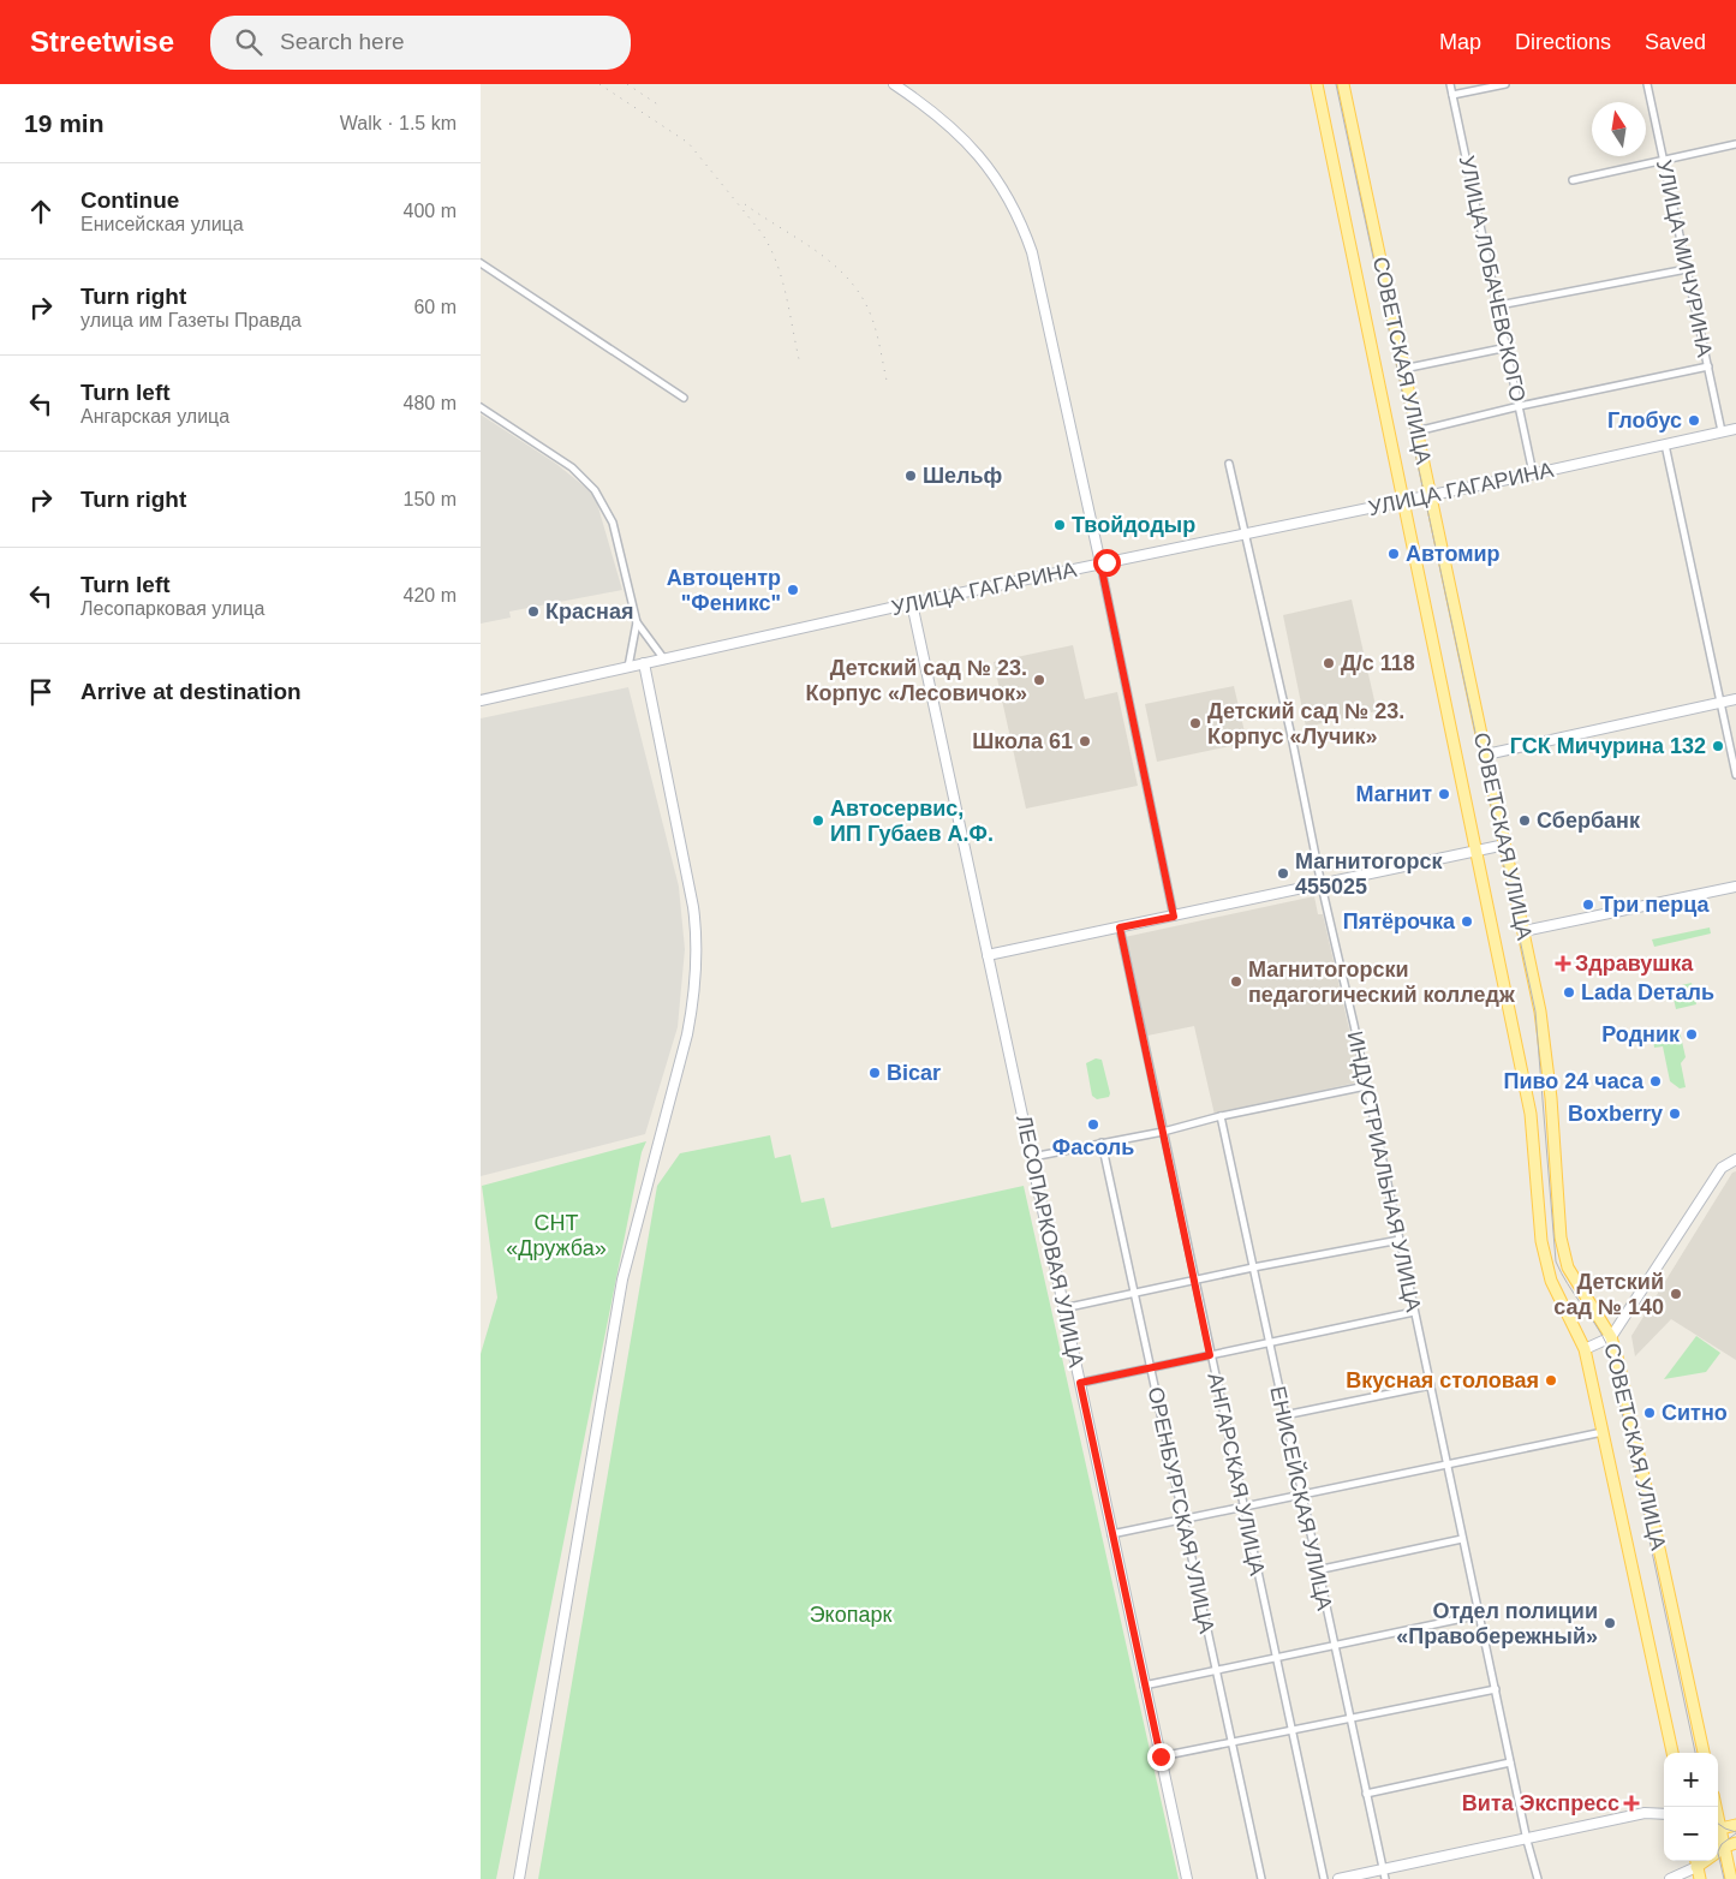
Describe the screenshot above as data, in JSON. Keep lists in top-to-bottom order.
{
  "streets": {
    "main road": ["СОВЕТСКАЯ УЛИЦА", "УЛИЦА ГАГАРИНА", "ЛЕСОПАРКОВАЯ УЛИЦА"],
    "street": [
      "УЛИЦА МИЧУРИНА",
      "УЛИЦА ЛОБАЧЕВСКОГО",
      "ИНДУСТРИАЛЬНАЯ УЛИЦА",
      "АНГАРСКАЯ УЛИЦА",
      "ЕНИСЕЙСКАЯ УЛИЦА",
      "ОРЕНБУРГСКАЯ УЛИЦА"
    ]
  },
  "crossings": [
    ["УЛИЦА МИЧУРИНА", "УЛИЦА ГАГАРИНА"],
    ["УЛИЦА ЛОБАЧЕВСКОГО", "УЛИЦА ГАГАРИНА"],
    ["СОВЕТСКАЯ УЛИЦА", "УЛИЦА ГАГАРИНА"],
    ["УЛИЦА ГАГАРИНА", "ИНДУСТРИАЛЬНАЯ УЛИЦА"],
    ["УЛИЦА ГАГАРИНА", "ЛЕСОПАРКОВАЯ УЛИЦА"]
  ],
  "parks": ["СНТ «Дружба»", "Экопарк"],
  "places": {
    "other": [
      "Глобус",
      "Шельф",
      "Твойдодыр",
      "Автомир",
      "Автоцентр \"Феникс\"",
      "Красная",
      "Д/с 118",
      "Детский сад № 23. Корпус «Лесовичок»",
      "Детский сад № 23. Корпус «Лучик»",
      "Школа 61",
      "ГСК Мичурина 132",
      "Магнит",
      "Автосервис, ИП Губаев А.Ф.",
      "Сбербанк",
      "Магнитогорск 455025",
      "Три перца",
      "Пятёрочка",
      "Магнитогорски педагогический колледж",
      "Lada Dеталь",
      "Родник",
      "Bicar",
      "Пиво 24 часа",
      "Boxberry",
      "Фасоль",
      "Детский сад № 140",
      "Вкусная столовая",
      "Ситно",
      "Отдел полиции «Правобережный»"
    ],
    "health": ["Здравушка", "Вита Экспресс"]
  },
  "north": "top",
  "page": {
    "header": "Streetwise",
    "search": "Search here",
    "nav": ["Map", "Directions", "Saved"],
    "heading": ["19 min", "Walk · 1.5 km"],
    "list": [
      ["Continue", "Енисейская улица", "400 m"],
      ["Turn right", "улица им Газеты Правда", "60 m"],
      ["Turn left", "Ангарская улица", "480 m"],
      ["Turn right", "150 m"],
      ["Turn left", "Лесопарковая улица", "420 m"],
      "Arrive at destination"
    ],
    "map_buttons": ["+", "−"]
  }
}
